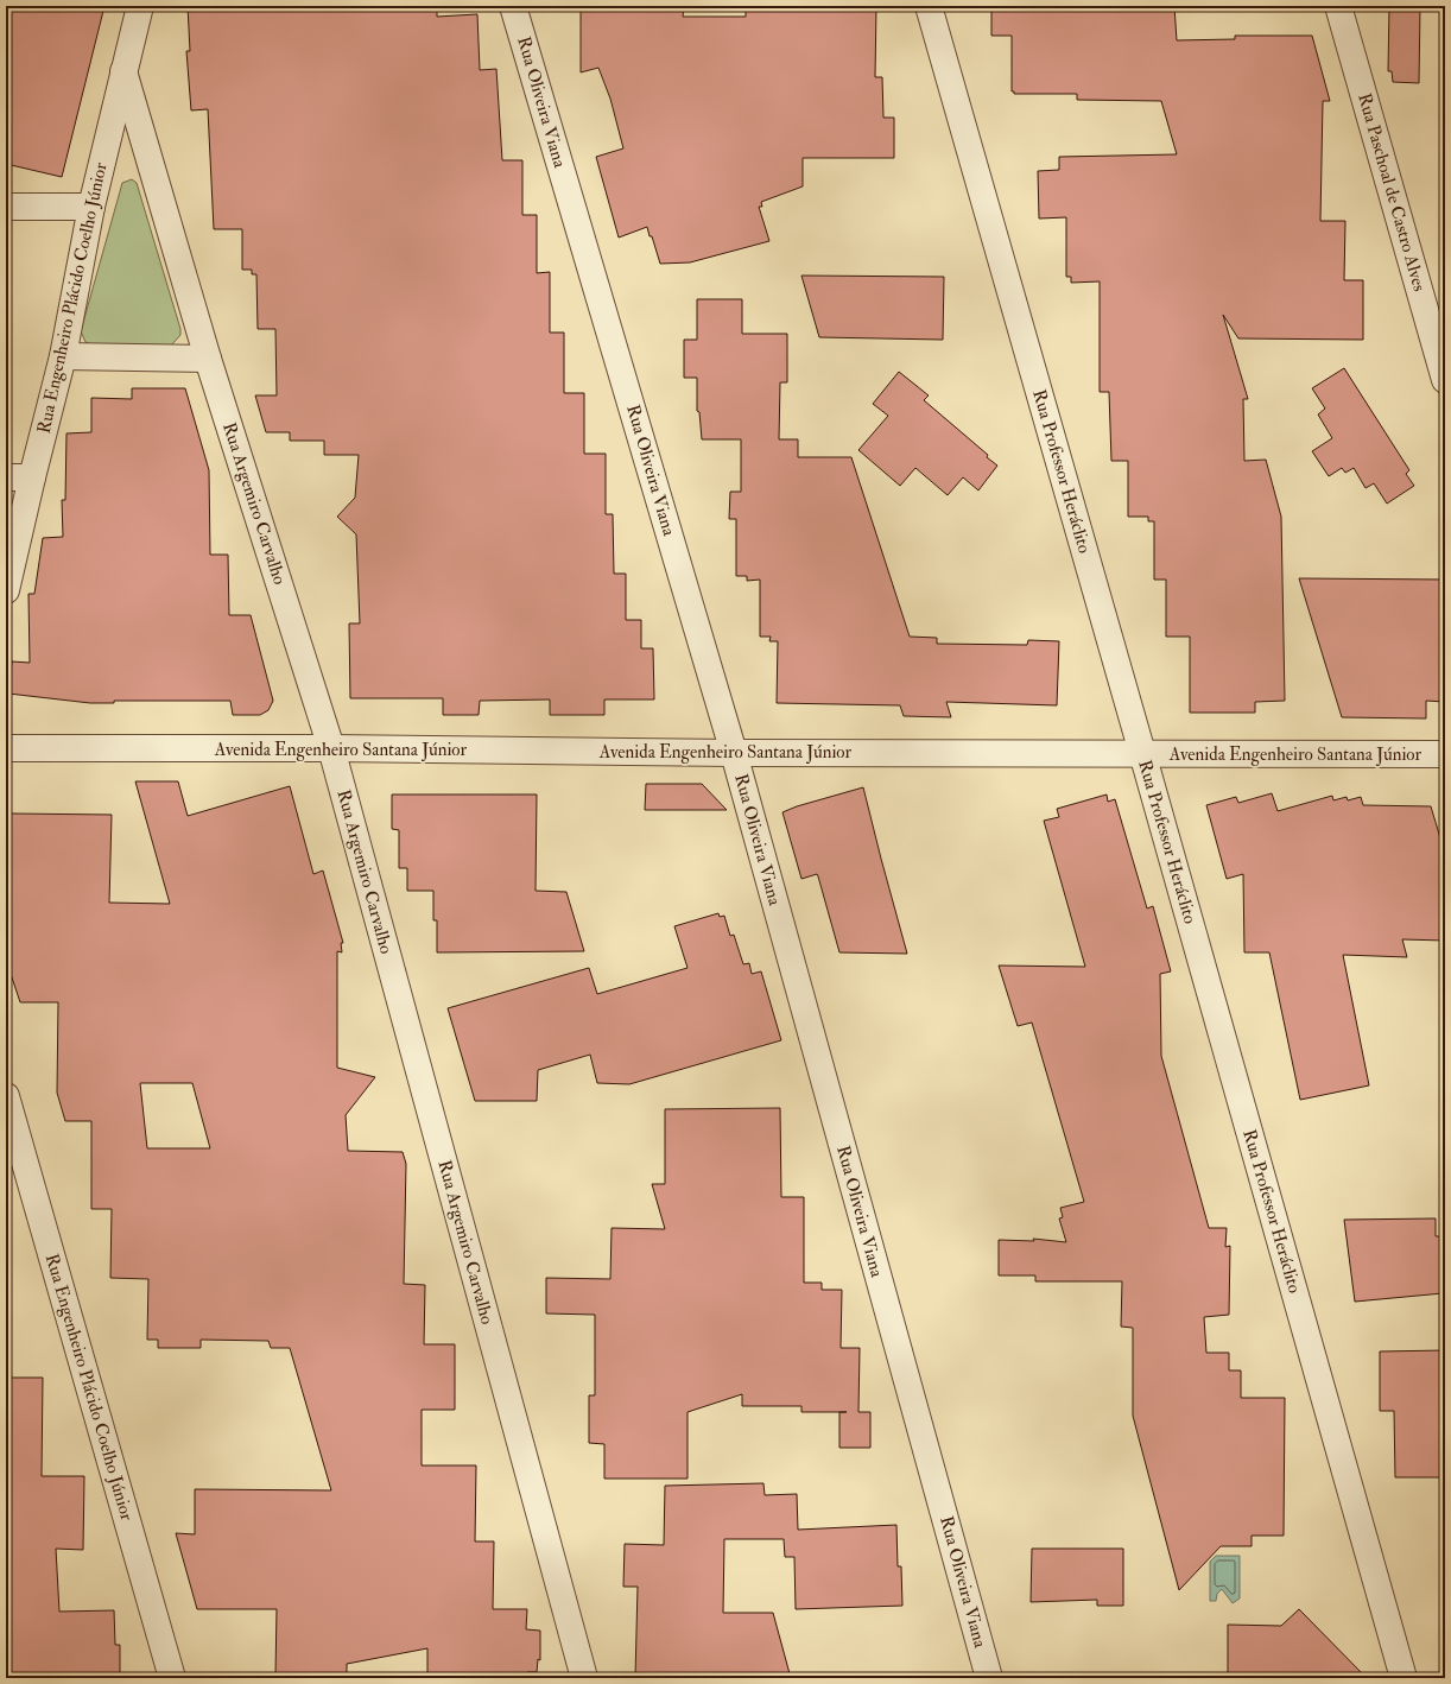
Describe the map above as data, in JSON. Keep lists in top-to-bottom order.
{
  "streets": {
    "street": [
      "Rua Oliveira Viana",
      "Rua Paschoal de Castro Alves",
      "Rua Engenheiro Plácido Coelho Júnior",
      "Rua Professor Heráclito",
      "Rua Argemiro Carvalho",
      "Avenida Engenheiro Santana Júnior"
    ]
  },
  "crossings": [
    ["Rua Oliveira Viana", "Avenida Engenheiro Santana Júnior"],
    ["Rua Engenheiro Plácido Coelho Júnior", "Rua Argemiro Carvalho"],
    ["Rua Professor Heráclito", "Avenida Engenheiro Santana Júnior"],
    ["Rua Argemiro Carvalho", "Avenida Engenheiro Santana Júnior"]
  ]
}
